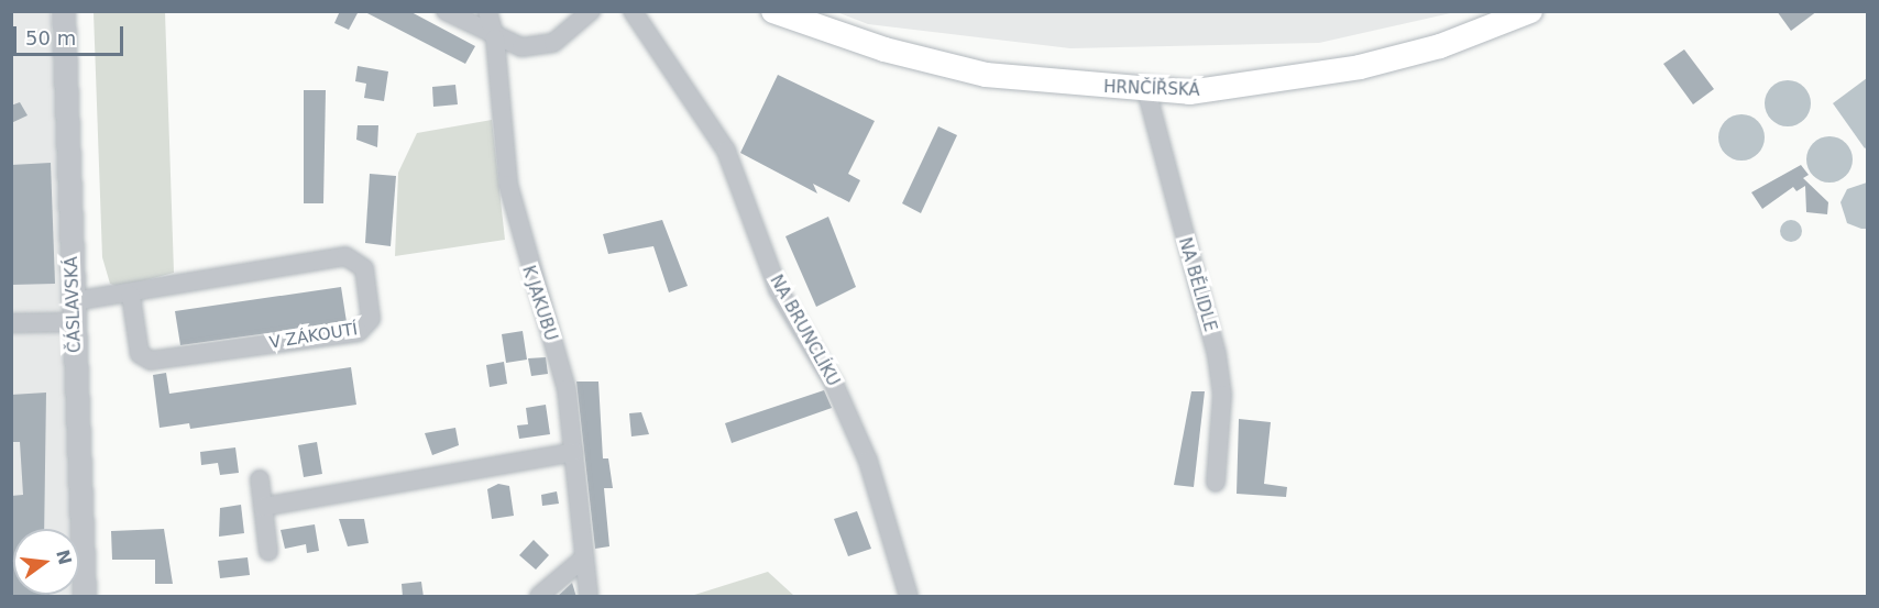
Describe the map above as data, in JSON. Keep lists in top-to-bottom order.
{
  "streets": {
    "main road": ["HRNČÍŘSKÁ"],
    "street": [
      "NA BĚLIDLE",
      "K JAKUBU",
      "ČÁSLAVSKÁ",
      "NA BRUNCLÍKU",
      "V ZÁKOUTÍ"
    ]
  },
  "crossings": [
    ["HRNČÍŘSKÁ", "NA BĚLIDLE"],
    ["ČÁSLAVSKÁ", "V ZÁKOUTÍ"]
  ],
  "scale_bar": "50 m",
  "north": "right"
}
